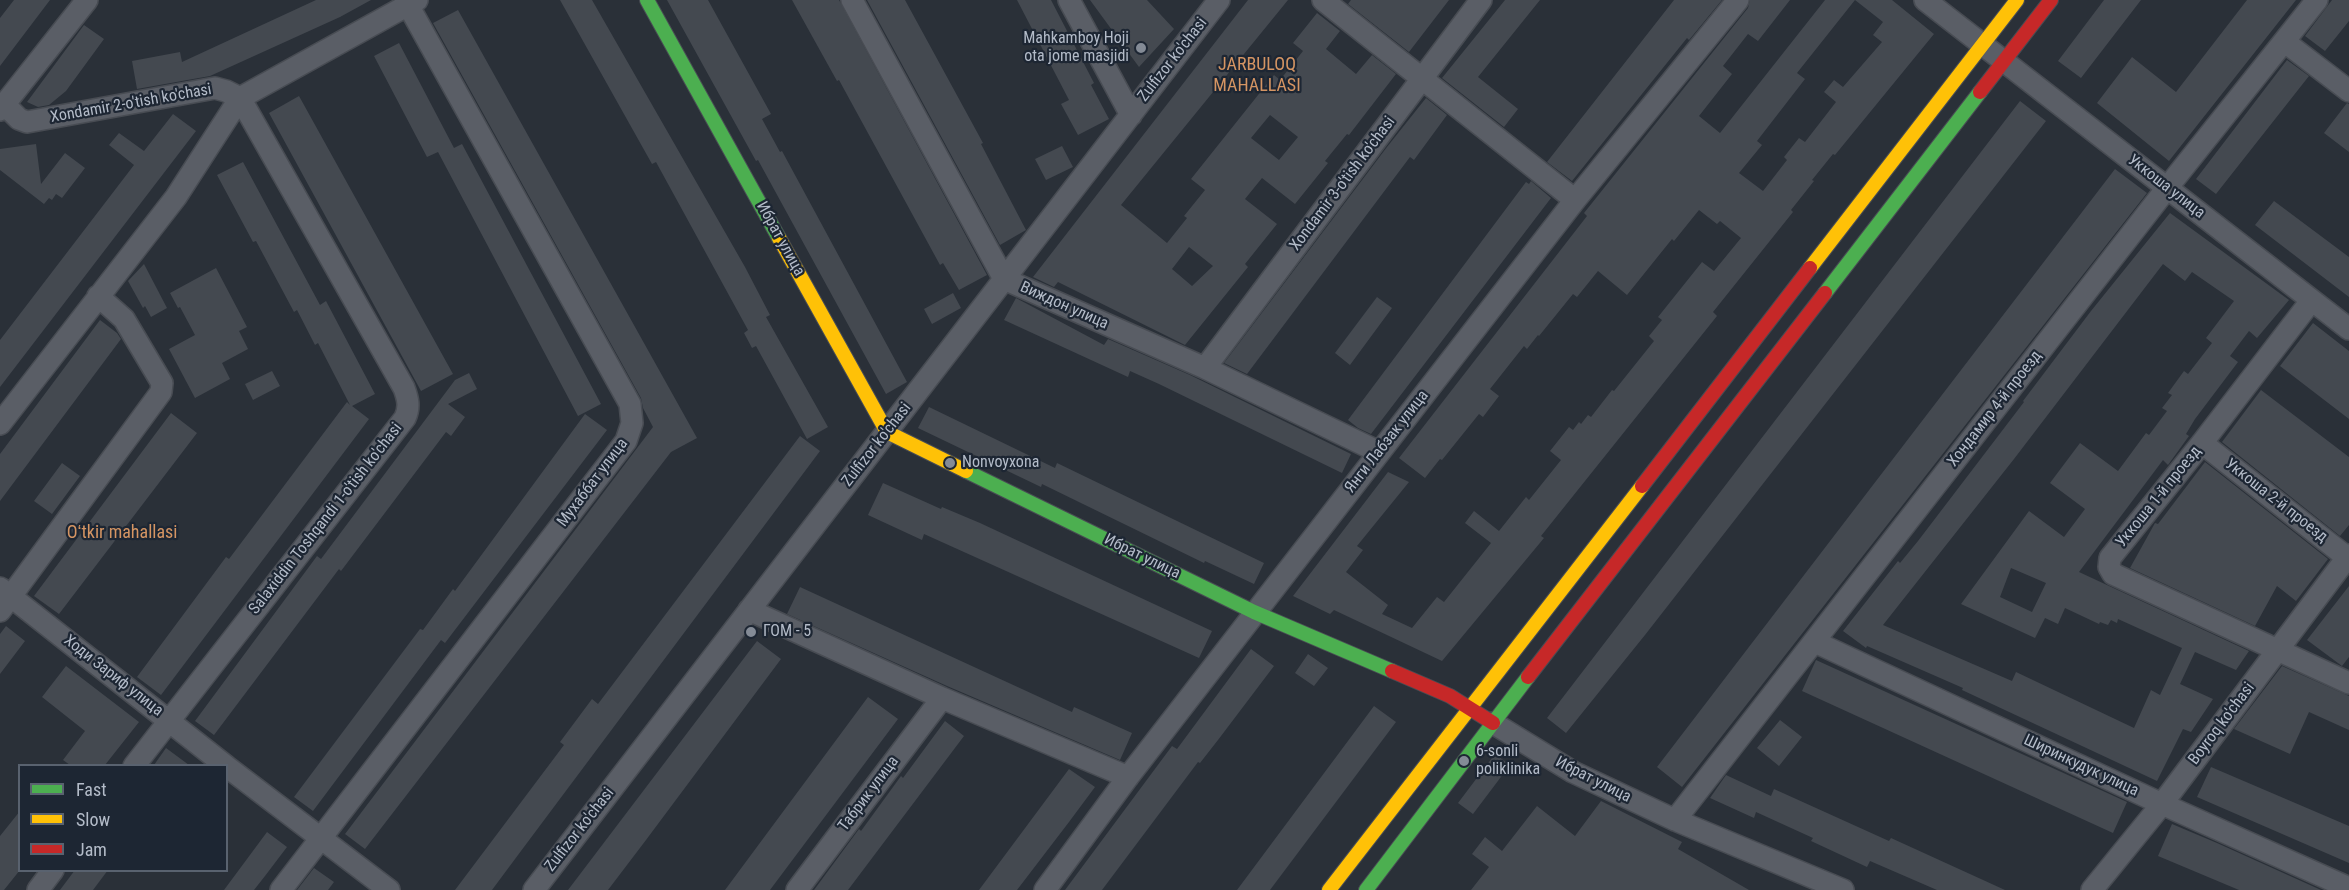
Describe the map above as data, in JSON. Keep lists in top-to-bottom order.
{
  "streets": {
    "main road": ["Ибрат улица"],
    "street": [
      "Zulfizor ko'chasi",
      "Xondamir 2-o'tish ko'chasi",
      "Xondamir 3-o'tish ko'chasi",
      "Уккоша улица",
      "Виждон улица",
      "Хондамир 4-й проезд",
      "Янги Лабзак улица",
      "Мухаббат улица",
      "Уккоша 1-й проезд",
      "Уккоша 2-й проезд",
      "Salaxiddin Toshqandi 1-o'tish ko'chasi",
      "Ходи Зариф улица",
      "Boyroq ko'chasi",
      "Ширинкудук улица",
      "Табрик улица"
    ]
  },
  "crossings": [
    ["Zulfizor ko'chasi", "Ибрат улица"],
    ["Zulfizor ko'chasi", "Виждон улица"],
    ["Xondamir 2-o'tish ko'chasi", "Salaxiddin Toshqandi 1-o'tish ko'chasi"],
    ["Xondamir 3-o'tish ko'chasi", "Виждон улица"],
    ["Уккоша улица", "Хондамир 4-й проезд"],
    ["Уккоша улица", "Уккоша 1-й проезд"],
    ["Ибрат улица", "Хондамир 4-й проезд"],
    ["Ибрат улица", "Янги Лабзак улица"],
    ["Виждон улица", "Янги Лабзак улица"],
    ["Хондамир 4-й проезд", "Ширинкудук улица"],
    ["Мухаббат улица", "Ходи Зариф улица"],
    ["Уккоша 1-й проезд", "Уккоша 2-й проезд"],
    ["Уккоша 1-й проезд", "Boyroq ko'chasi"],
    ["Уккоша 2-й проезд", "Boyroq ko'chasi"],
    ["Salaxiddin Toshqandi 1-o'tish ko'chasi", "Ходи Зариф улица"],
    ["Boyroq ko'chasi", "Ширинкудук улица"]
  ],
  "districts": ["JARBULOQ MAHALLASI", "Oʻtkir mahallasi"],
  "places": [
    "Mahkamboy Hoji ota jome masjidi",
    "Nonvoyxona",
    "ГОМ - 5",
    "6-sonli poliklinika"
  ],
  "legend": ["Fast", "Slow", "Jam"]
}
